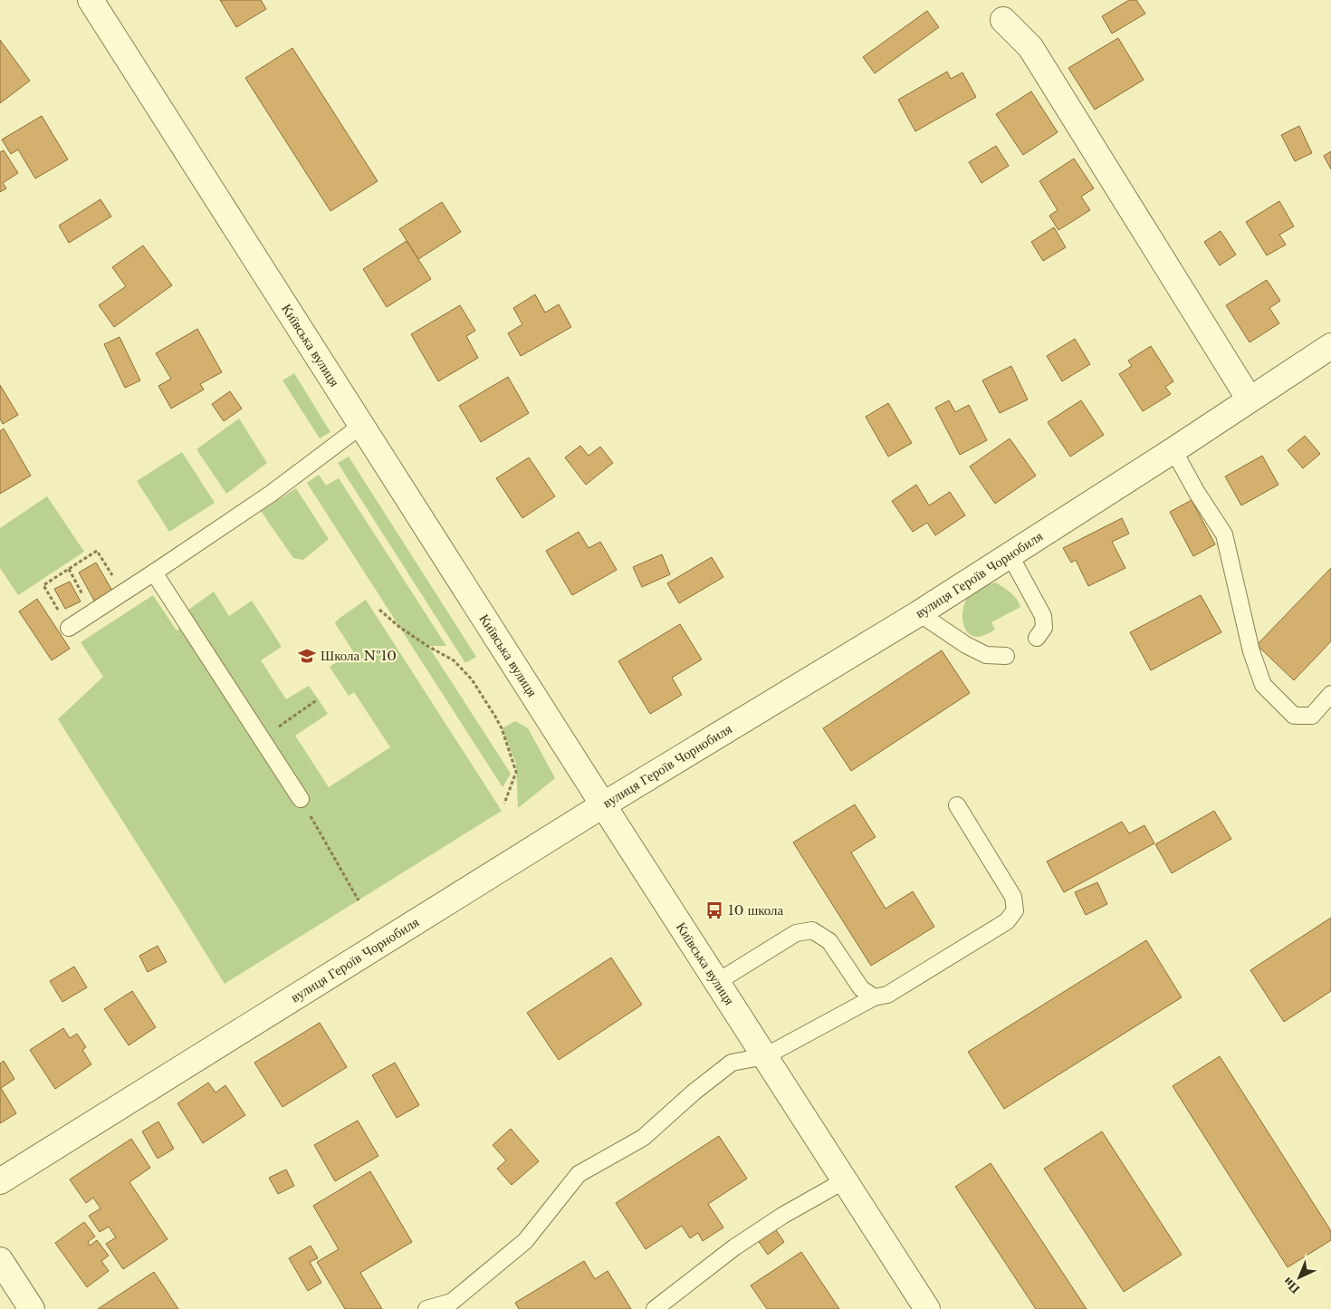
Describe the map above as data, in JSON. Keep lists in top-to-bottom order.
{
  "streets": {
    "street": ["Київська вулиця", "вулиця Героїв Чорнобиля"]
  },
  "crossings": [
    ["Київська вулиця", "вулиця Героїв Чорнобиля"]
  ],
  "places": {
    "school or university": ["Школа №10"],
    "bus stop": ["10 школа"]
  },
  "north": "bottom left"
}
